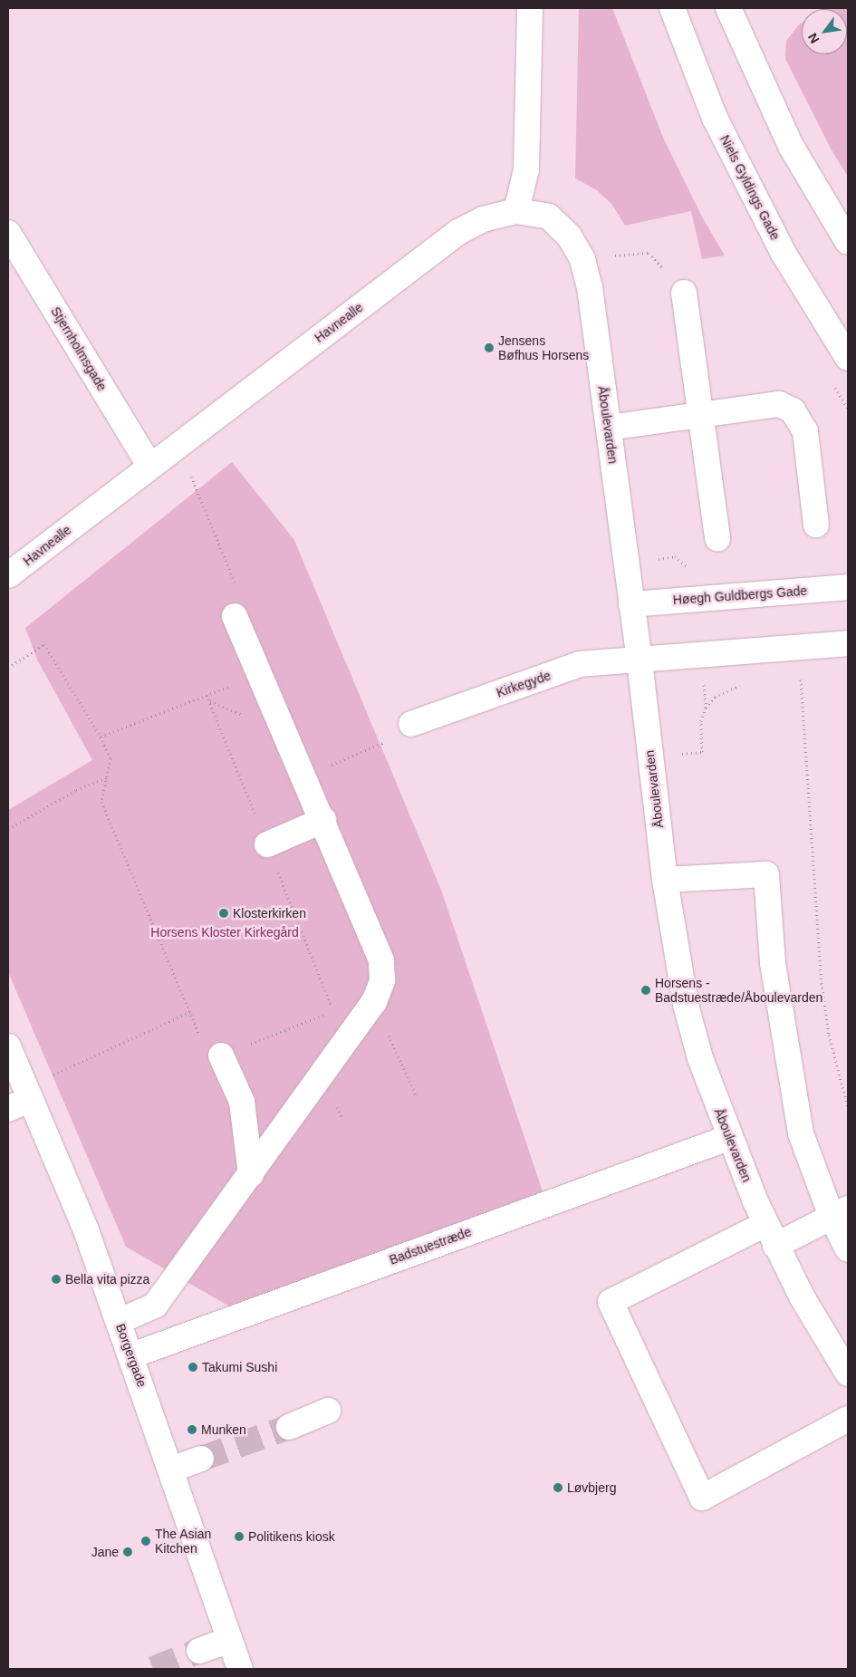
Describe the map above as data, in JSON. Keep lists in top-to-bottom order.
{
  "streets": {
    "street": [
      "Niels Gyldings Gade",
      "Havnealle",
      "Stjernholmsgade",
      "Åboulevarden",
      "Høegh Guldbergs Gade",
      "Kirkegyde",
      "Badstuestræde",
      "Borgergade"
    ]
  },
  "crossings": [
    ["Havnealle", "Stjernholmsgade"],
    ["Havnealle", "Åboulevarden"],
    ["Åboulevarden", "Høegh Guldbergs Gade"],
    ["Åboulevarden", "Kirkegyde"],
    ["Åboulevarden", "Badstuestræde"],
    ["Badstuestræde", "Borgergade"]
  ],
  "parks": ["Horsens Kloster Kirkegård"],
  "places": [
    "Jensens Bøfhus Horsens",
    "Klosterkirken",
    "Horsens - Badstuestræde/Åboulevarden",
    "Bella vita pizza",
    "Takumi Sushi",
    "Munken",
    "Løvbjerg",
    "Politikens kiosk",
    "The Asian Kitchen",
    "Jane"
  ],
  "north": "bottom left"
}
